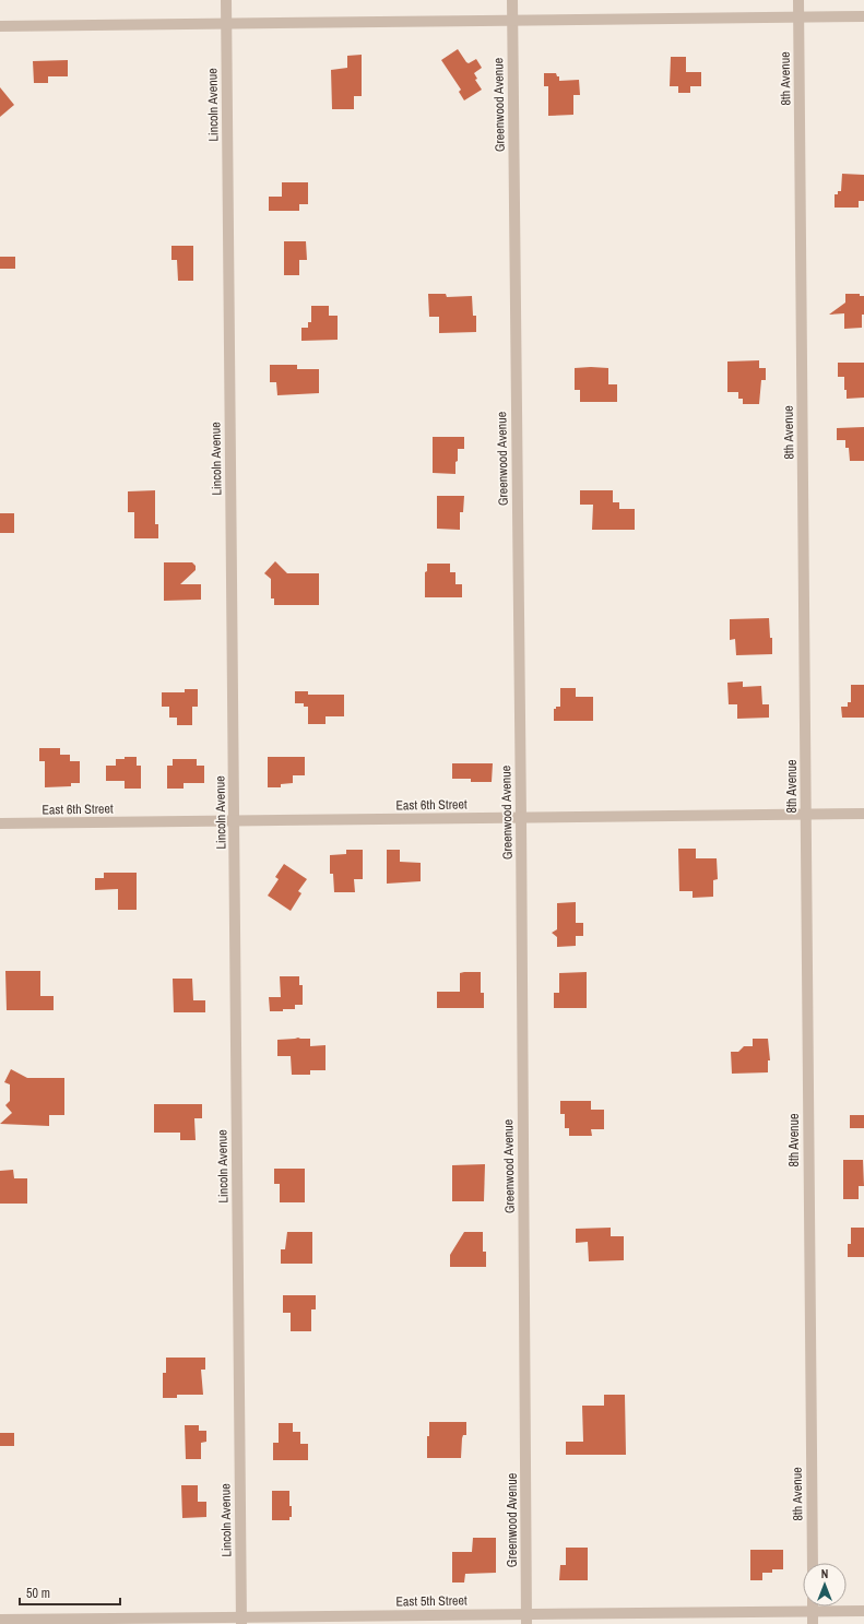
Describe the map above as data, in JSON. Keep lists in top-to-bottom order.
{
  "streets": {
    "street": [
      "8th Avenue",
      "Lincoln Avenue",
      "Greenwood Avenue",
      "East 6th Street",
      "East 5th Street"
    ]
  },
  "crossings": [
    ["8th Avenue", "East 6th Street"],
    ["Lincoln Avenue", "East 6th Street"],
    ["Lincoln Avenue", "East 5th Street"],
    ["Greenwood Avenue", "East 6th Street"],
    ["Greenwood Avenue", "East 5th Street"]
  ],
  "scale_bar": "50 m",
  "north": "top"
}
